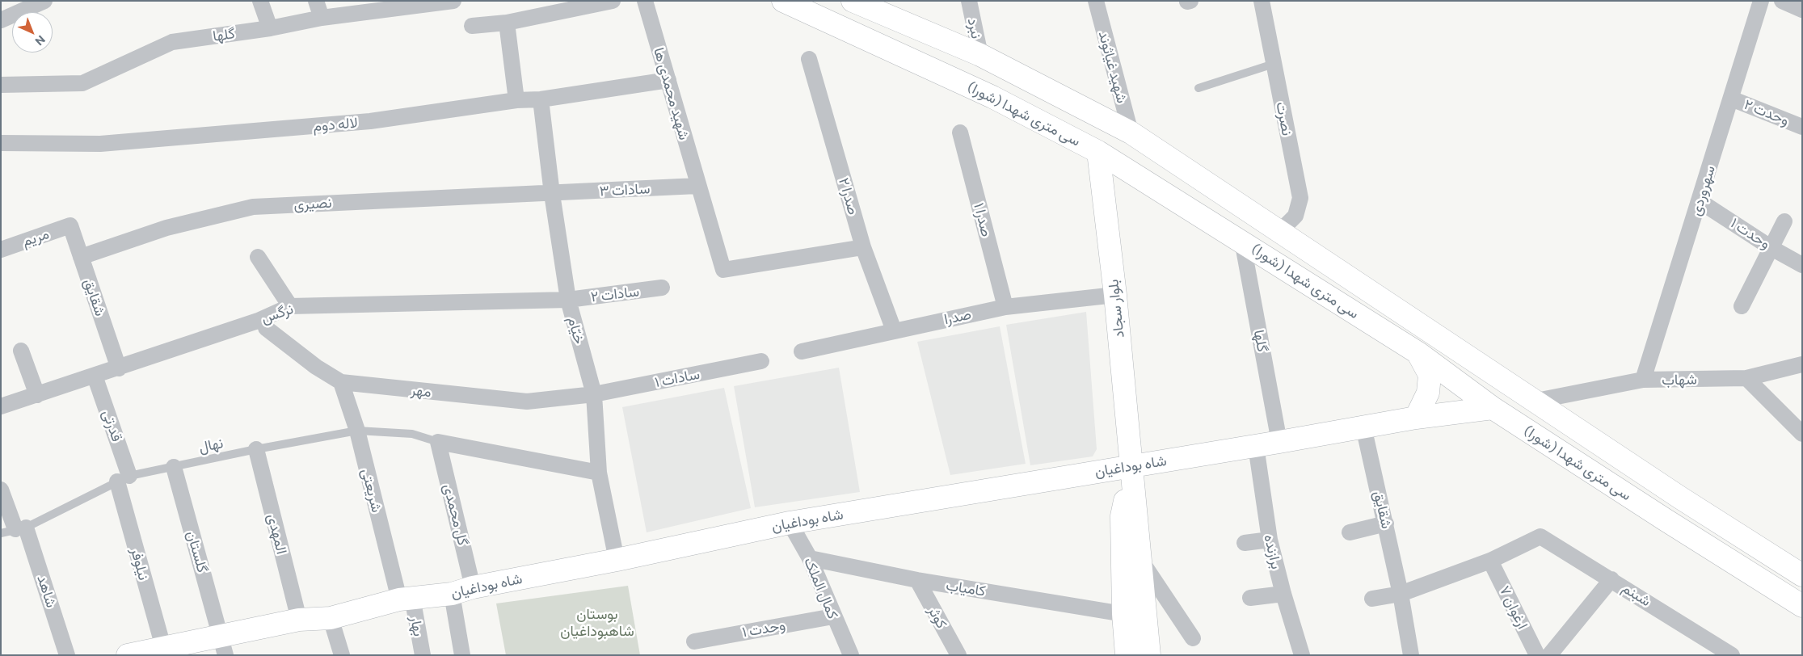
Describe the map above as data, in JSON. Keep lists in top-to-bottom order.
{
  "streets": {
    "main road": ["سی متری شهدا (شورا)", "بلوار سجاد", "شاه بوداغیان"],
    "street": [
      "نبرد",
      "گلها",
      "شهید غیاثوند",
      "شهید محمدی ها",
      "وحدت ۲",
      "نصرت",
      "لاله دوم",
      "سادات ۳",
      "سهروردی",
      "صدرا ۲",
      "نصیری",
      "صدرا ۱",
      "وحدت ۱",
      "مریم",
      "سادات ۲",
      "شقایق",
      "نرگس",
      "صدرا",
      "خیّام",
      "سادات ۱",
      "شهاب",
      "مهر",
      "قدرتی",
      "شریعتی",
      "گل محمدی",
      "المهدی",
      "گلستان",
      "برازنده",
      "نیلوفر",
      "کمال الملک",
      "کامیاب",
      "شاهد",
      "شبنم",
      "ارغوان ۷",
      "کوثر",
      "بهار"
    ],
    "lane": ["نهال"]
  },
  "crossings": [
    ["نبرد", "سی متری شهدا (شورا)"],
    ["گلها", "سی متری شهدا (شورا)"],
    ["گلها", "شاه بوداغیان"],
    ["شهید غیاثوند", "سی متری شهدا (شورا)"],
    ["شهید محمدی ها", "لاله دوم"],
    ["شهید محمدی ها", "سادات ۳"],
    ["شهید محمدی ها", "صدرا ۲"],
    ["وحدت ۲", "سهروردی"],
    ["سی متری شهدا (شورا)", "نصرت"],
    ["سی متری شهدا (شورا)", "بلوار سجاد"],
    ["سی متری شهدا (شورا)", "شهاب"],
    ["سی متری شهدا (شورا)", "شاه بوداغیان"],
    ["لاله دوم", "خیّام"],
    ["سادات ۳", "نصیری"],
    ["سادات ۳", "خیّام"],
    ["سهروردی", "وحدت ۱"],
    ["سهروردی", "شهاب"],
    ["صدرا ۲", "صدرا"],
    ["نصیری", "شقایق"],
    ["نصیری", "خیّام"],
    ["صدرا ۱", "صدرا"],
    ["وحدت ۱", "کمال الملک"],
    ["مریم", "شقایق"],
    ["سادات ۲", "نرگس"],
    ["سادات ۲", "خیّام"],
    ["شقایق", "نرگس"],
    ["شقایق", "شاه بوداغیان"],
    ["بلوار سجاد", "صدرا"],
    ["بلوار سجاد", "شاه بوداغیان"],
    ["بلوار سجاد", "کامیاب"],
    ["نرگس", "خیّام"],
    ["نرگس", "قدرتی"],
    ["خیّام", "سادات ۱"],
    ["خیّام", "مهر"],
    ["خیّام", "شاه بوداغیان"],
    ["سادات ۱", "مهر"],
    ["مهر", "شریعتی"],
    ["قدرتی", "نهال"],
    ["قدرتی", "نیلوفر"],
    ["نهال", "شریعتی"],
    ["نهال", "گل محمدی"],
    ["نهال", "المهدی"],
    ["نهال", "گلستان"],
    ["نهال", "نیلوفر"],
    ["نهال", "شاهد"],
    ["شاه بوداغیان", "شریعتی"],
    ["شاه بوداغیان", "گل محمدی"],
    ["شاه بوداغیان", "المهدی"],
    ["شاه بوداغیان", "گلستان"],
    ["شاه بوداغیان", "برازنده"],
    ["شاه بوداغیان", "نیلوفر"],
    ["شاه بوداغیان", "کمال الملک"],
    ["شاه بوداغیان", "بهار"],
    ["شریعتی", "بهار"],
    ["کمال الملک", "کامیاب"],
    ["کامیاب", "کوثر"],
    ["شبنم", "ارغوان ۷"]
  ],
  "parks": ["بوستان شاهبوداغیان"],
  "north": "bottom right"
}
